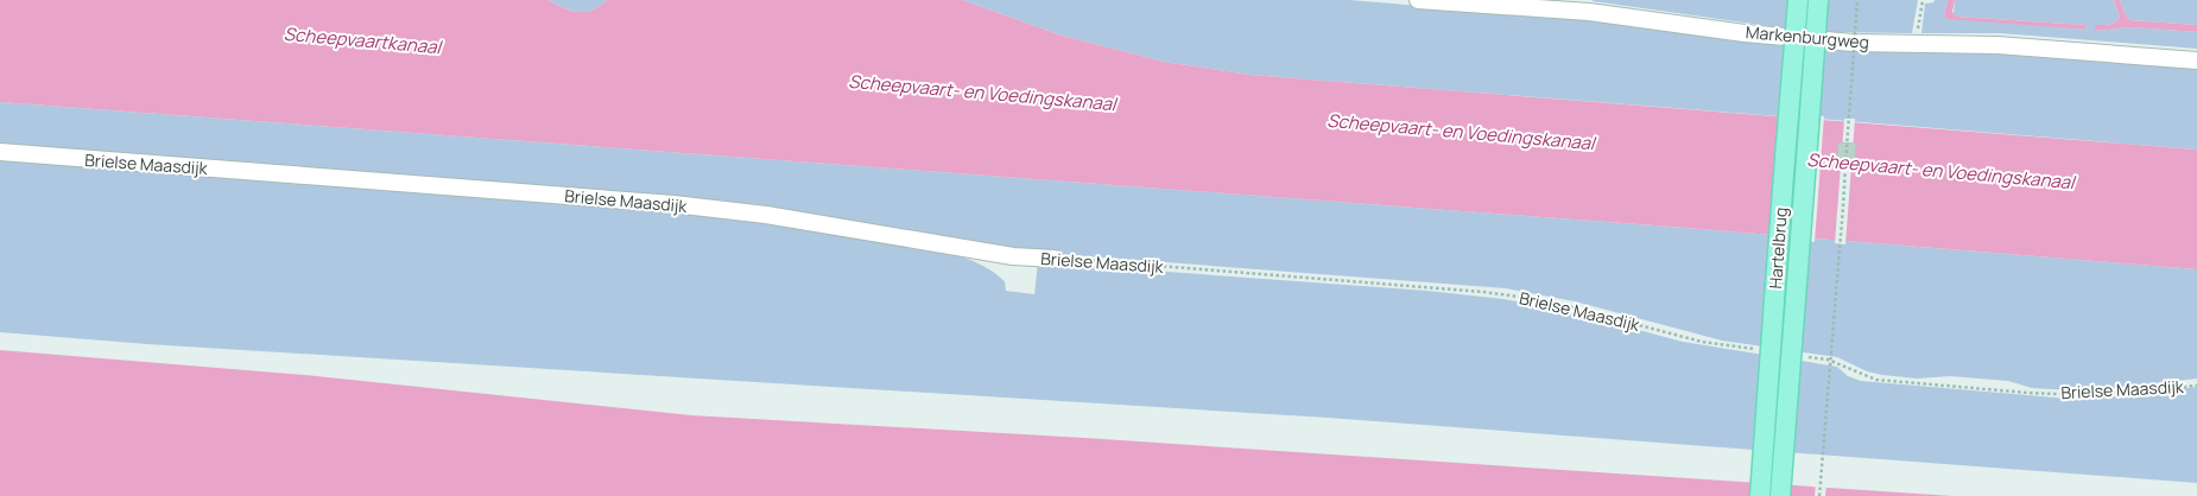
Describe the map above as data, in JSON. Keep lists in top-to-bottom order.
{
  "streets": {
    "main road": ["Hartelbrug"],
    "street": ["Markenburgweg", "Brielse Maasdijk"]
  },
  "water": ["Scheepvaartkanaal", "Scheepvaart- en Voedingskanaal"]
}
